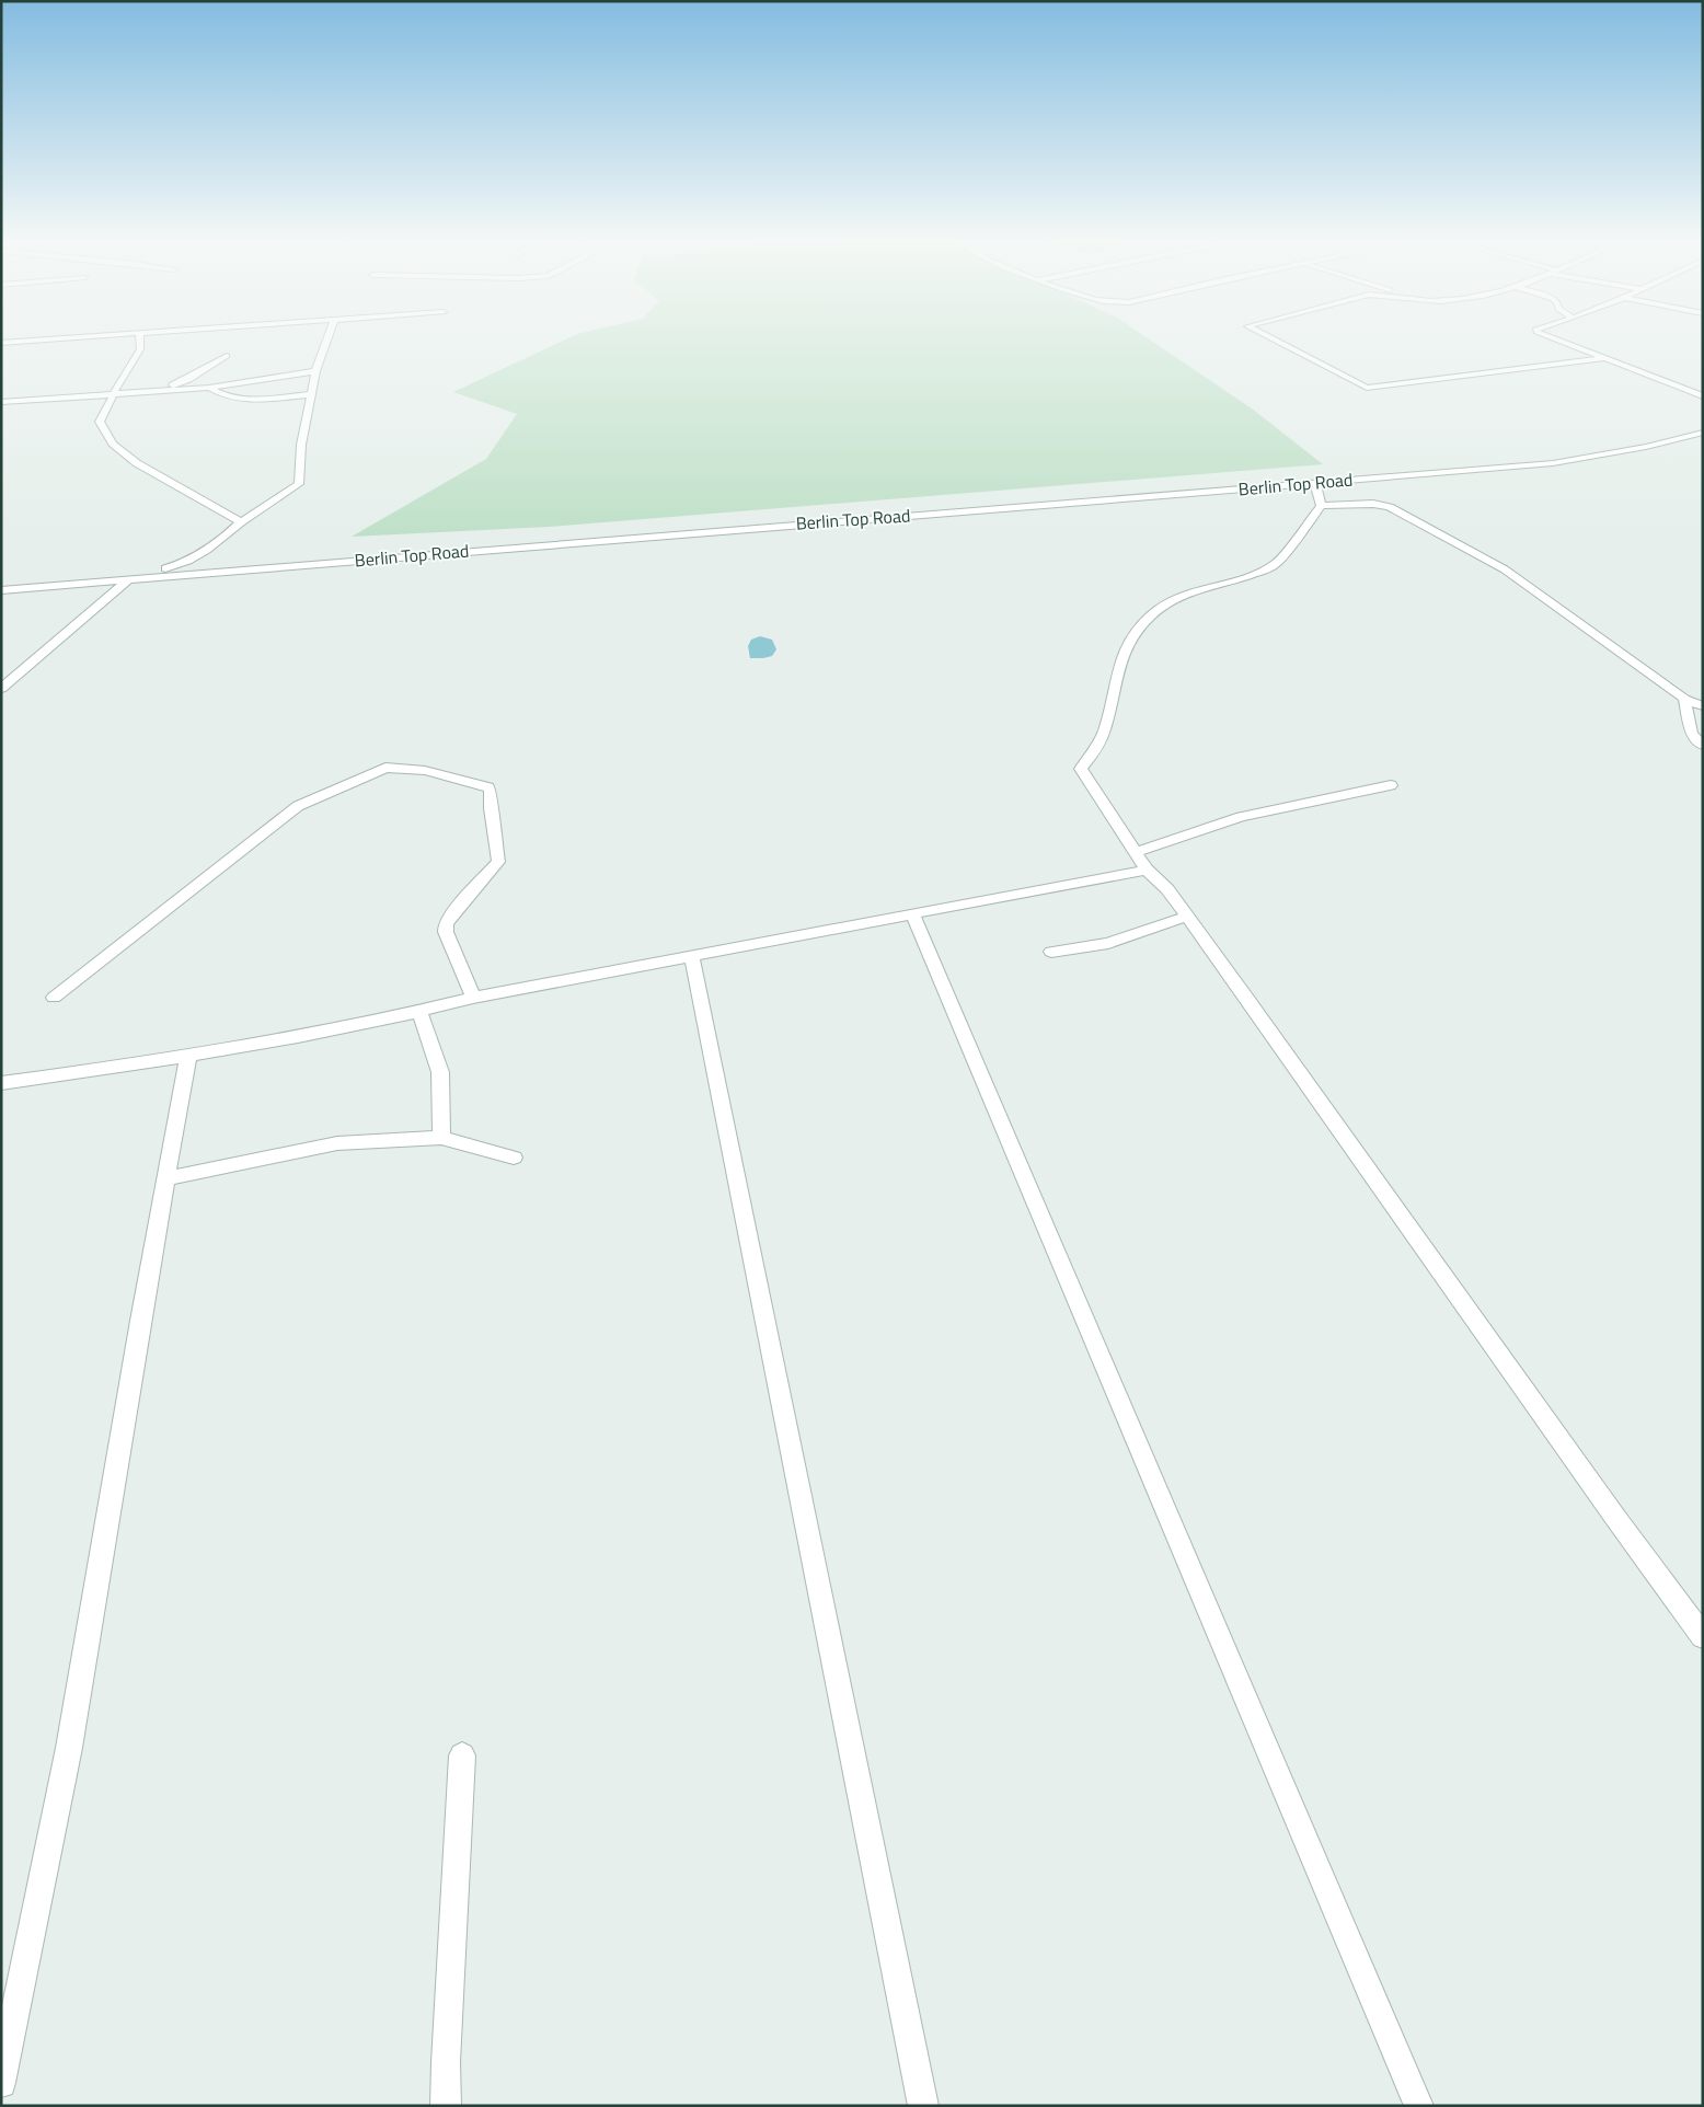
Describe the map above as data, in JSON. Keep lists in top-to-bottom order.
{
  "streets": {
    "street": ["Berlin Top Road"]
  }
}
